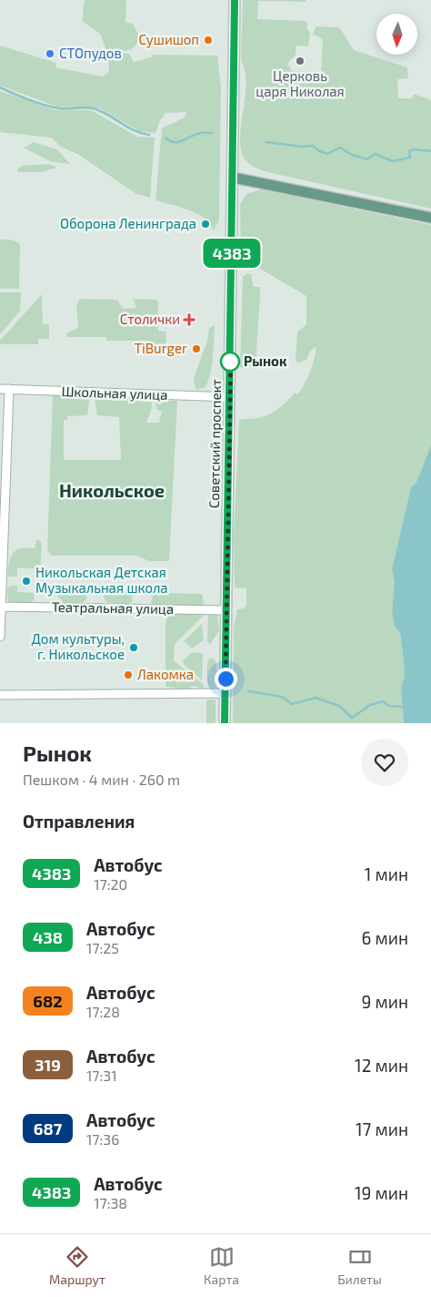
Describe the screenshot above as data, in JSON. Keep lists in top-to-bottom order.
{
  "streets": {
    "main road": ["Советский проспект"],
    "street": ["Школьная улица", "Театральная улица"]
  },
  "crossings": [
    ["Школьная улица", "Советский проспект"],
    ["Советский проспект", "Театральная улица"]
  ],
  "districts": ["Никольское"],
  "places": {
    "other": [
      "Сушишоп",
      "СТОпудов",
      "Церковь царя Николая",
      "Оборона Ленинграда",
      "TiBurger",
      "Рынок",
      "Никольская Детская Музыкальная школа",
      "Дом культуры, г. Никольское",
      "Лакомка"
    ],
    "health": ["Столички"]
  },
  "lines": ["bus line 438З"],
  "north": "bottom",
  "page": {
    "on_map": "438З",
    "heading": [
      ["Рынок", "Пешком · 4 мин · 260 m"],
      "Отправления"
    ],
    "list": [
      {
        "mark": "438З",
        "name": "Автобус",
        "note": "17:20",
        "value": "1 мин"
      },
      {
        "mark": "438",
        "name": "Автобус",
        "note": "17:25",
        "value": "6 мин"
      },
      {
        "mark": "682",
        "name": "Автобус",
        "note": "17:28",
        "value": "9 мин"
      },
      {
        "mark": "319",
        "name": "Автобус",
        "note": "17:31",
        "value": "12 мин"
      },
      {
        "mark": "687",
        "name": "Автобус",
        "note": "17:36",
        "value": "17 мин"
      },
      {
        "mark": "438З",
        "name": "Автобус",
        "note": "17:38",
        "value": "19 мин"
      }
    ],
    "tabs": ["Маршрут", "Карта", "Билеты"]
  }
}
